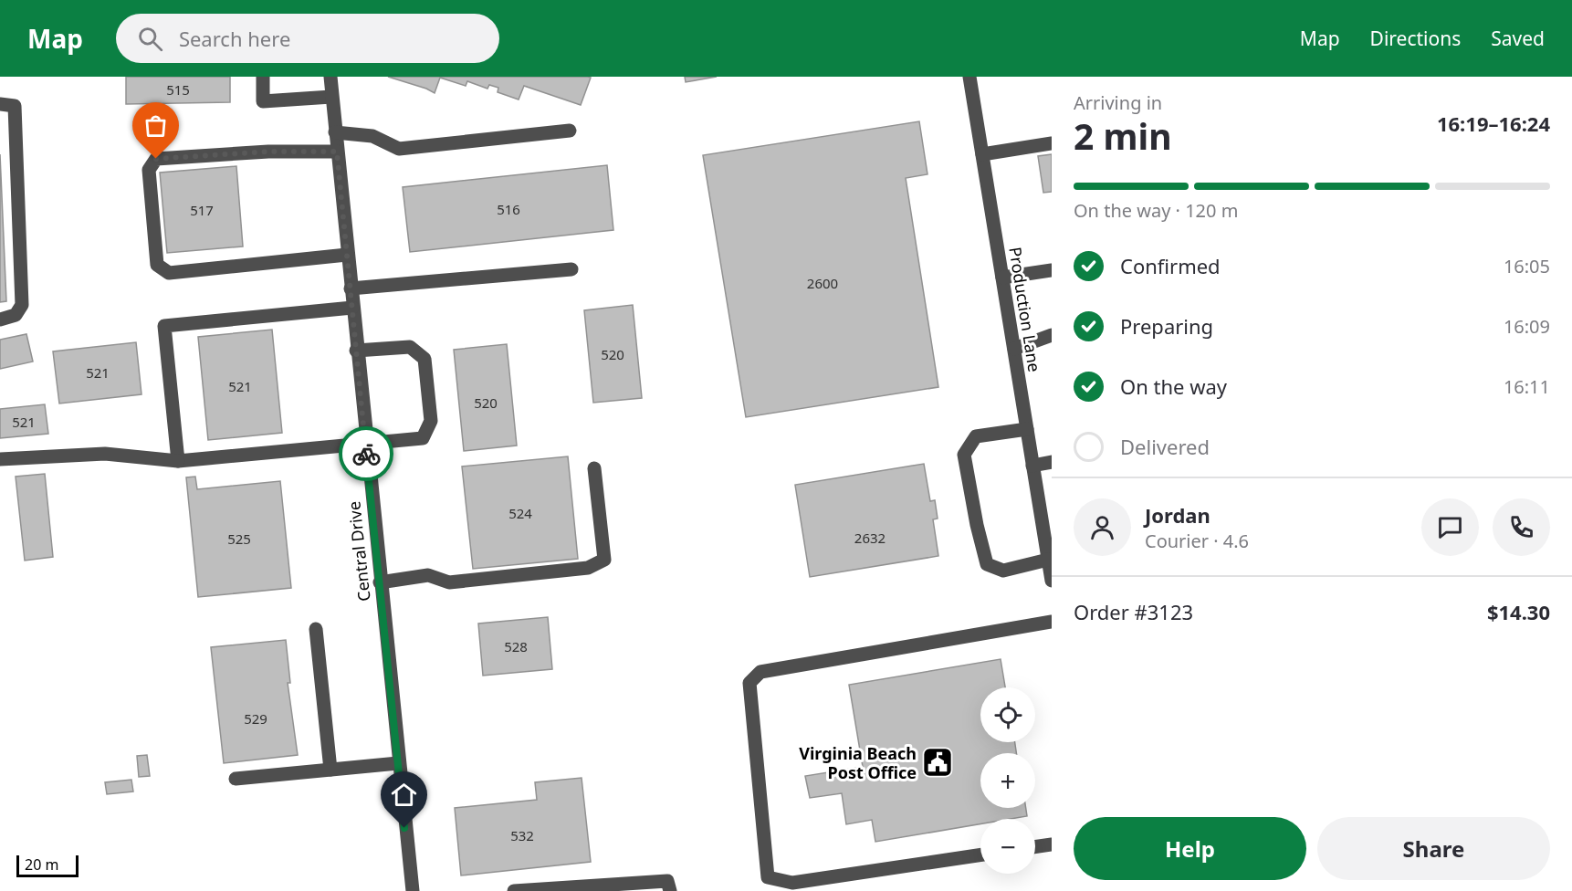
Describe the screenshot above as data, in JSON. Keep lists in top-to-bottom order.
{
  "streets": {
    "street": ["Production Lane", "Central Drive"]
  },
  "places": {
    "public building": ["Virginia Beach Post Office"]
  },
  "house_numbers": [
    "515",
    "516",
    "517",
    "2600",
    "520",
    "521",
    "521",
    "520",
    "521",
    "524",
    "2632",
    "525",
    "528",
    "529",
    "532"
  ],
  "scale_bar": "20 m",
  "page": {
    "header": "Map",
    "search": "Search here",
    "nav": ["Map", "Directions", "Saved"],
    "heading": ["2 min", "Arriving in", "16:19–16:24"],
    "panel": [
      "Jordan",
      "Courier · 4.6",
      "Order #3123",
      "$14.30"
    ],
    "bar": "On the way · 120 m",
    "list": [
      ["Confirmed", "16:05"],
      ["Preparing", "16:09"],
      ["On the way", "16:11"],
      "Delivered"
    ],
    "map_buttons": ["+", "−"],
    "buttons": ["Help", "Share"],
    "scale": "20 m"
  }
}
